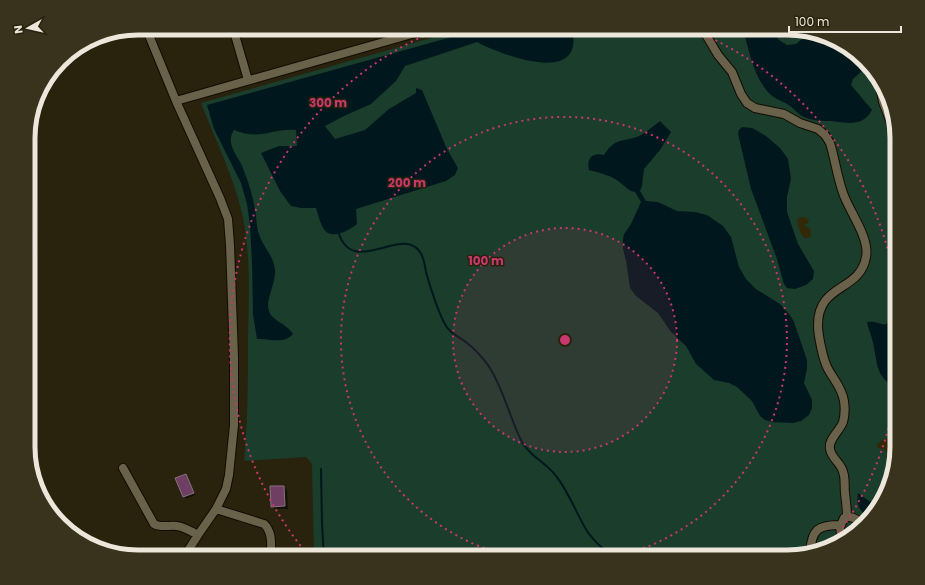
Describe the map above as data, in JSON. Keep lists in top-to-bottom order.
{
  "scale_bar": "100 m",
  "north": "left",
  "rings": ["300 m", "200 m", "100 m"]
}
